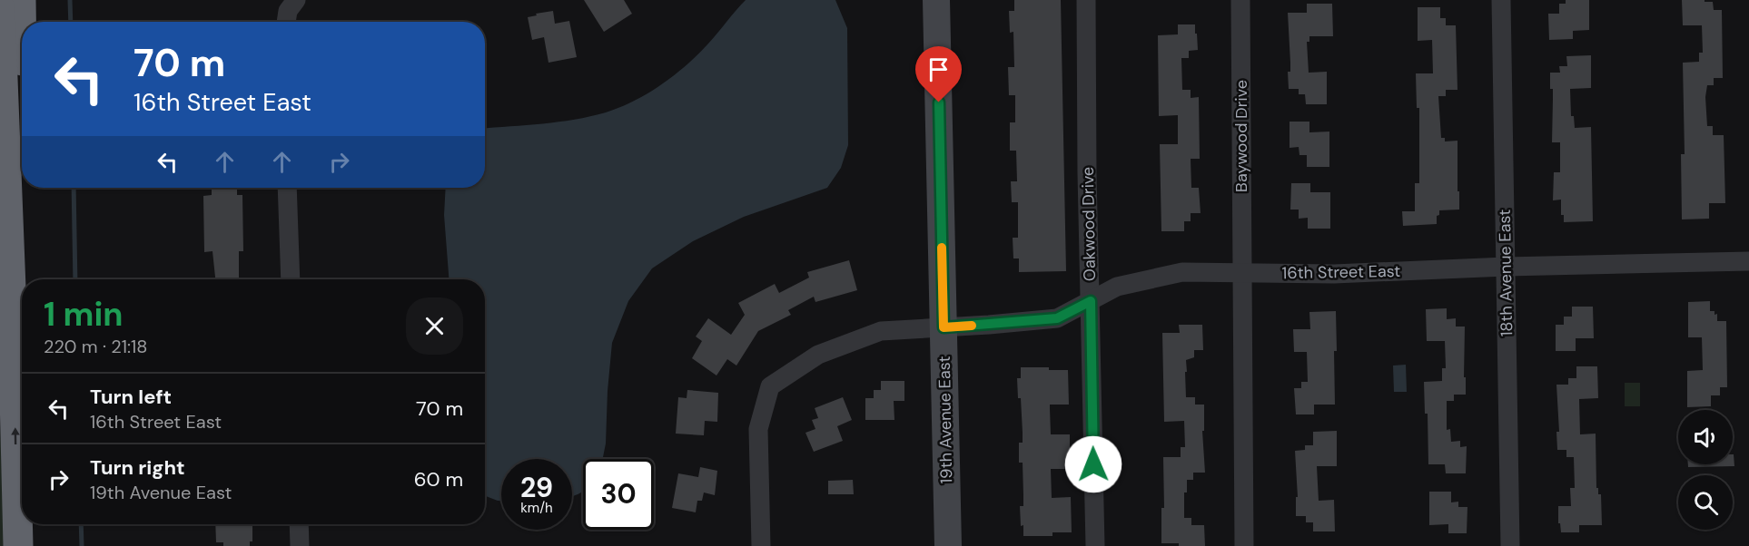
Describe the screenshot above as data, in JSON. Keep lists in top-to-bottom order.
{
  "streets": {
    "street": [
      "Baywood Drive",
      "Oakwood Drive",
      "16th Street East",
      "18th Avenue East",
      "19th Avenue East"
    ]
  },
  "crossings": [
    ["Baywood Drive", "16th Street East"],
    ["Oakwood Drive", "16th Street East"],
    ["16th Street East", "18th Avenue East"],
    ["16th Street East", "19th Avenue East"]
  ],
  "page": {
    "turn": ["70 m", "16th Street East"],
    "heading": ["1 min", "220 m · 21:18"],
    "list": [
      {
        "name": "Turn left",
        "note": "16th Street East",
        "value": "70 m"
      },
      {
        "name": "Turn right",
        "note": "19th Avenue East",
        "value": "60 m"
      }
    ],
    "speed": "29 km/h",
    "limit": "30"
  }
}
